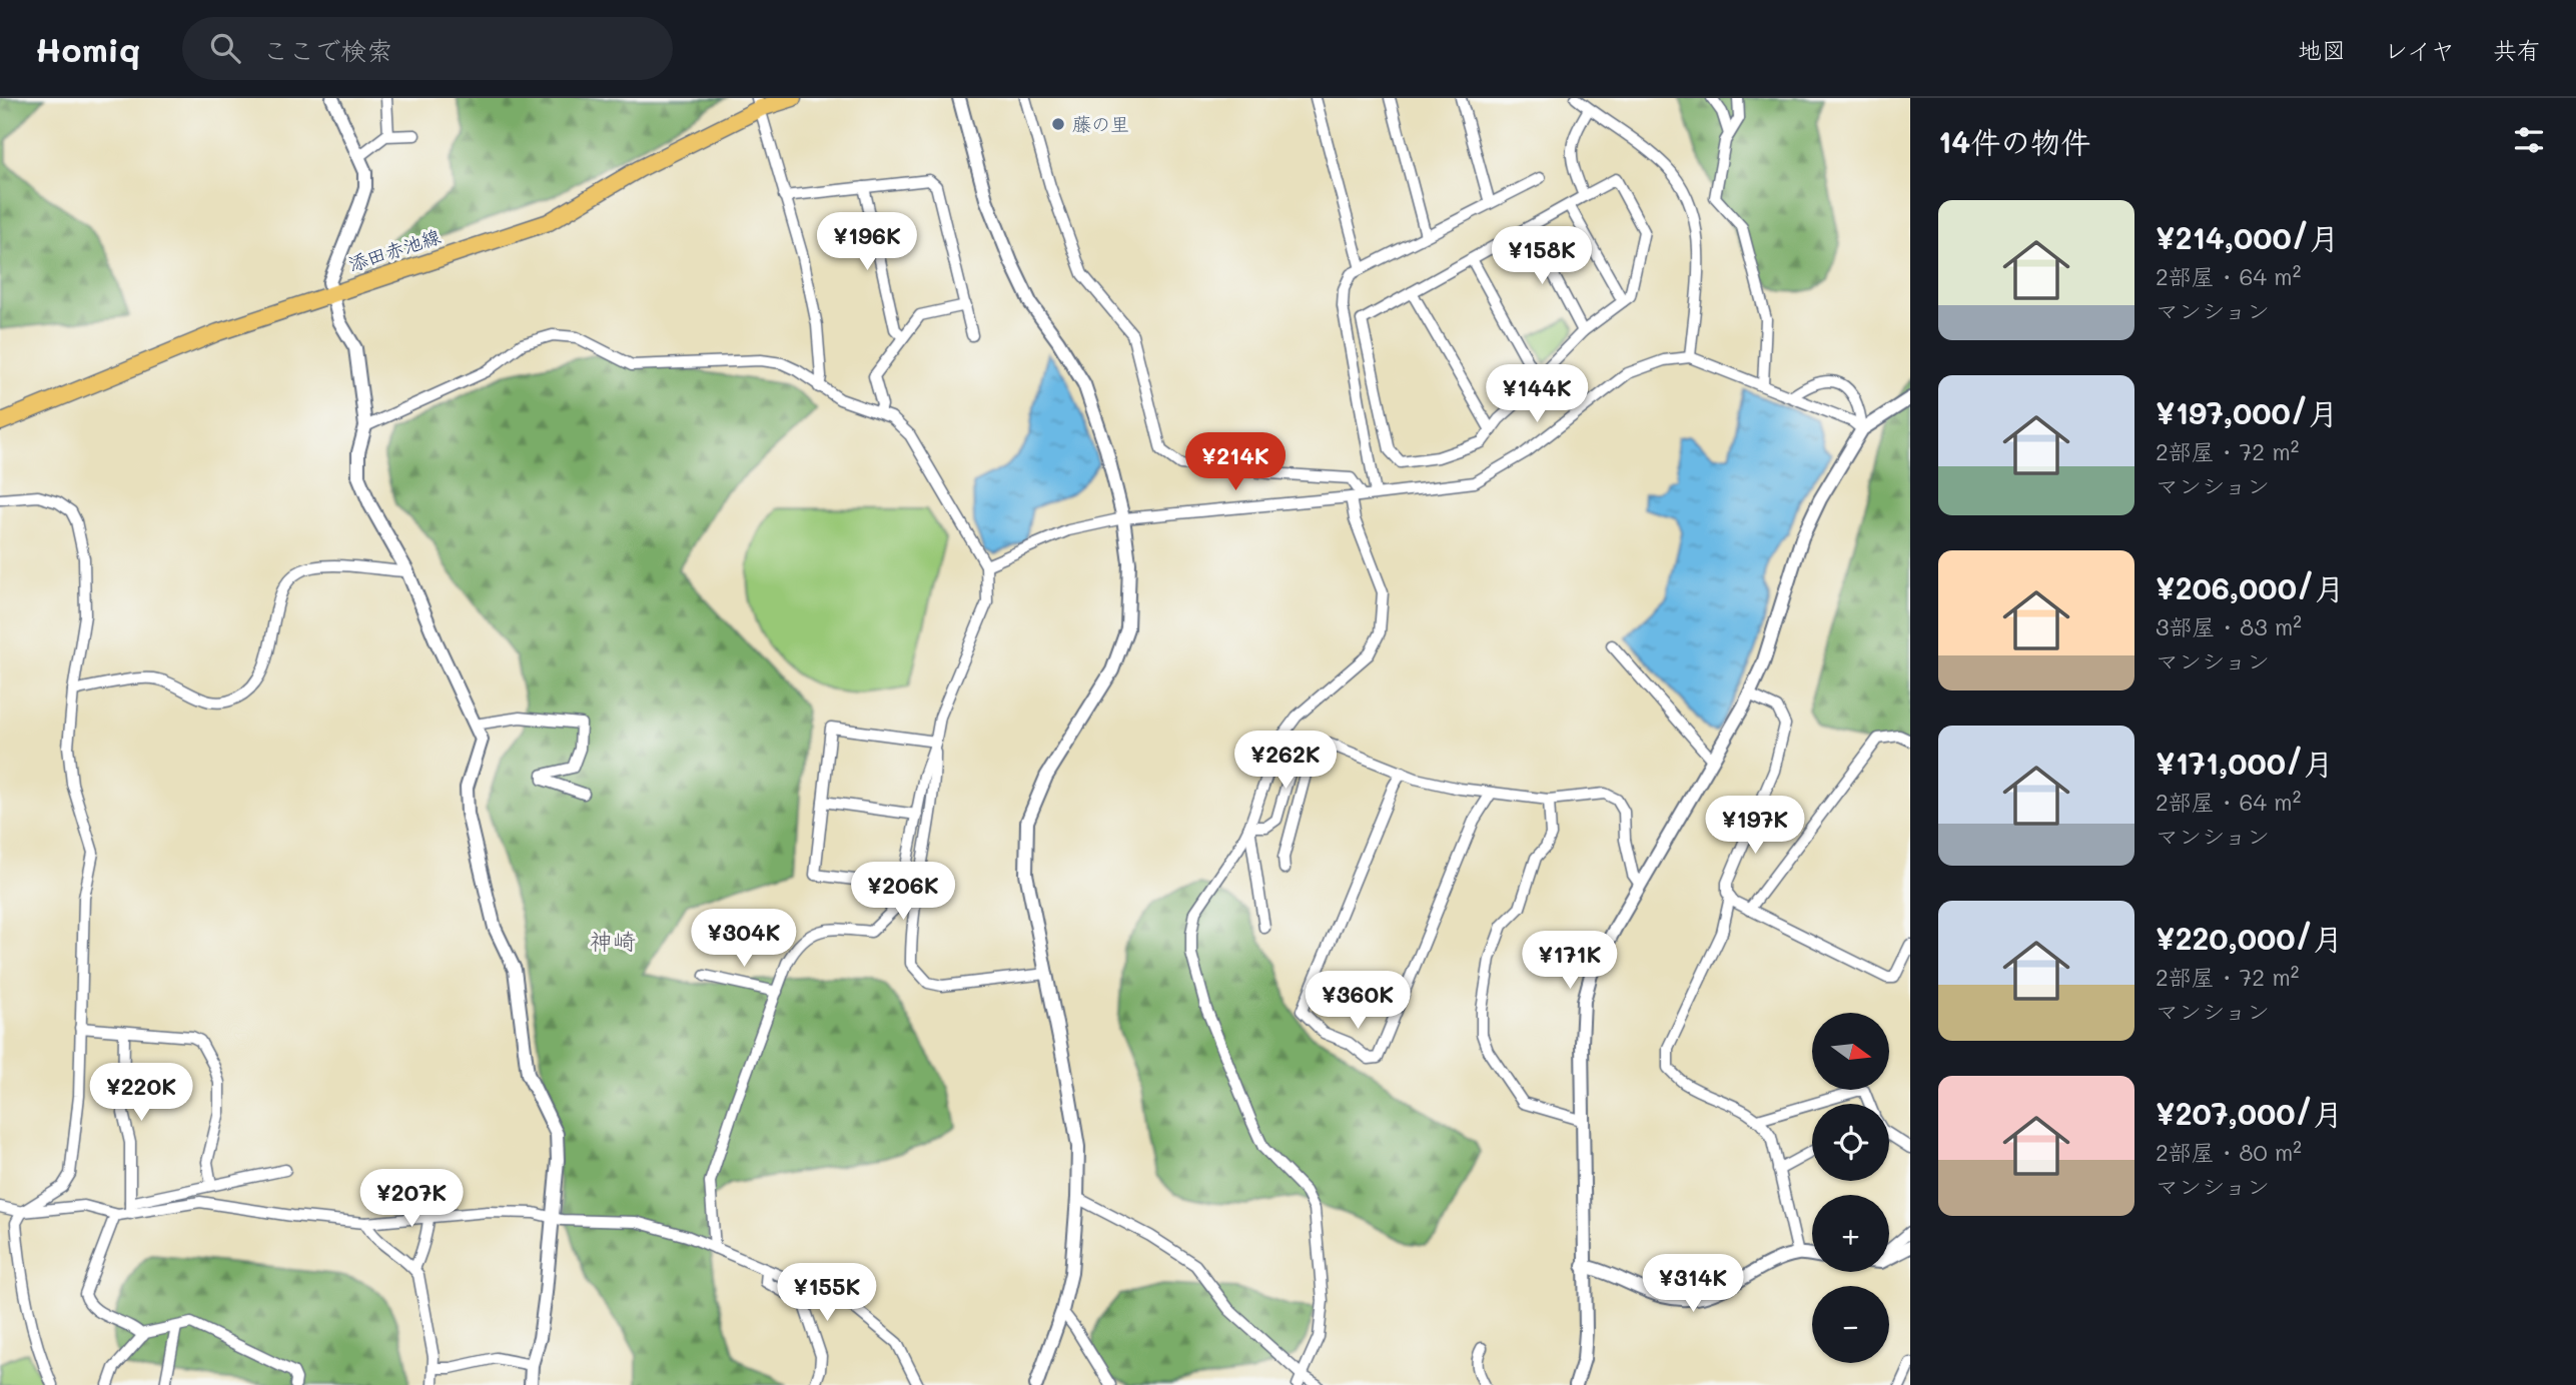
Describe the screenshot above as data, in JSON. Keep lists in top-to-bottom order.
{
  "streets": {
    "main road": ["添田赤池線"]
  },
  "districts": ["神崎"],
  "places": ["藤の里"],
  "north": "right",
  "page": {
    "header": "Homiq",
    "search": "ここで検索",
    "nav": ["地図", "レイヤ", "共有"],
    "heading": "14件の物件",
    "list": [
      {
        "name": "¥214,000/月",
        "note": "2部屋 · 64 m² · マンション"
      },
      {
        "name": "¥197,000/月",
        "note": "2部屋 · 72 m² · マンション"
      },
      {
        "name": "¥206,000/月",
        "note": "3部屋 · 83 m² · マンション"
      },
      {
        "name": "¥171,000/月",
        "note": "2部屋 · 64 m² · マンション"
      },
      {
        "name": "¥220,000/月",
        "note": "2部屋 · 72 m² · マンション"
      },
      {
        "name": "¥207,000/月",
        "note": "2部屋 · 80 m² · マンション"
      }
    ],
    "price": [
      "¥196K",
      "¥158K",
      "¥144K",
      "¥214K",
      "¥262K",
      "¥197K",
      "¥206K",
      "¥304K",
      "¥171K",
      "¥360K",
      "¥220K",
      "¥207K",
      "¥314K",
      "¥155K"
    ],
    "map_buttons": ["+", "−"]
  }
}
